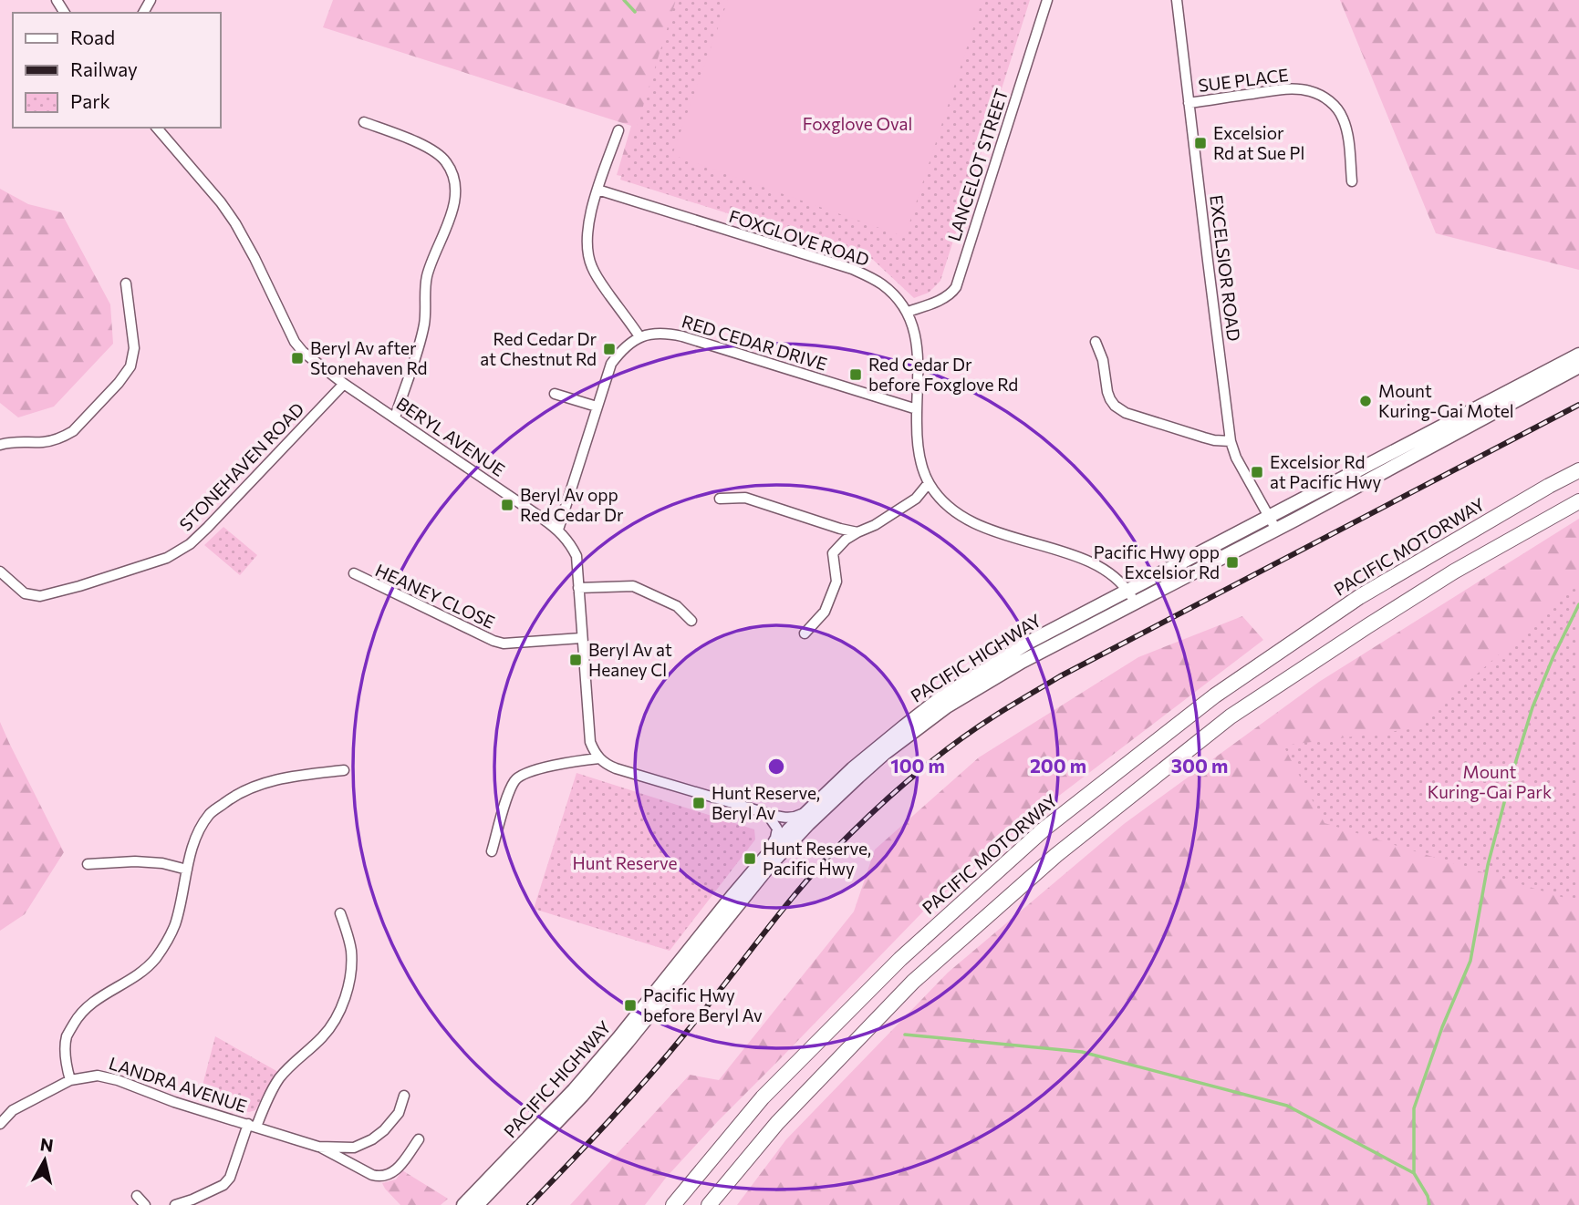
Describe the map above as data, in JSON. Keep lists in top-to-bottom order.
{
  "streets": {
    "highway": ["PACIFIC MOTORWAY"],
    "main road": ["PACIFIC HIGHWAY"],
    "street": [
      "SUE PLACE",
      "LANCELOT STREET",
      "FOXGLOVE ROAD",
      "EXCELSIOR ROAD",
      "RED CEDAR DRIVE",
      "BERYL AVENUE",
      "STONEHAVEN ROAD",
      "HEANEY CLOSE",
      "LANDRA AVENUE"
    ]
  },
  "crossings": [
    ["SUE PLACE", "EXCELSIOR ROAD"],
    ["LANCELOT STREET", "FOXGLOVE ROAD"],
    ["FOXGLOVE ROAD", "RED CEDAR DRIVE"],
    ["FOXGLOVE ROAD", "PACIFIC HIGHWAY"],
    ["EXCELSIOR ROAD", "PACIFIC HIGHWAY"],
    ["BERYL AVENUE", "STONEHAVEN ROAD"],
    ["BERYL AVENUE", "HEANEY CLOSE"]
  ],
  "parks": ["Foxglove Oval", "Mount Kuring-Gai Park", "Hunt Reserve"],
  "places": {
    "transit": [
      "Excelsior Rd at Sue Pl",
      "Red Cedar Dr at Chestnut Rd",
      "Beryl Av after Stonehaven Rd",
      "Red Cedar Dr before Foxglove Rd",
      "Excelsior Rd at Pacific Hwy",
      "Beryl Av opp Red Cedar Dr",
      "Pacific Hwy opp Excelsior Rd",
      "Beryl Av at Heaney Cl",
      "Hunt Reserve, Beryl Av",
      "Hunt Reserve, Pacific Hwy",
      "Pacific Hwy before Beryl Av"
    ],
    "other": ["Mount Kuring-Gai Motel"]
  },
  "legend": ["Road", "Railway", "Park"],
  "north": "top",
  "rings": ["100 m", "200 m", "300 m"]
}
